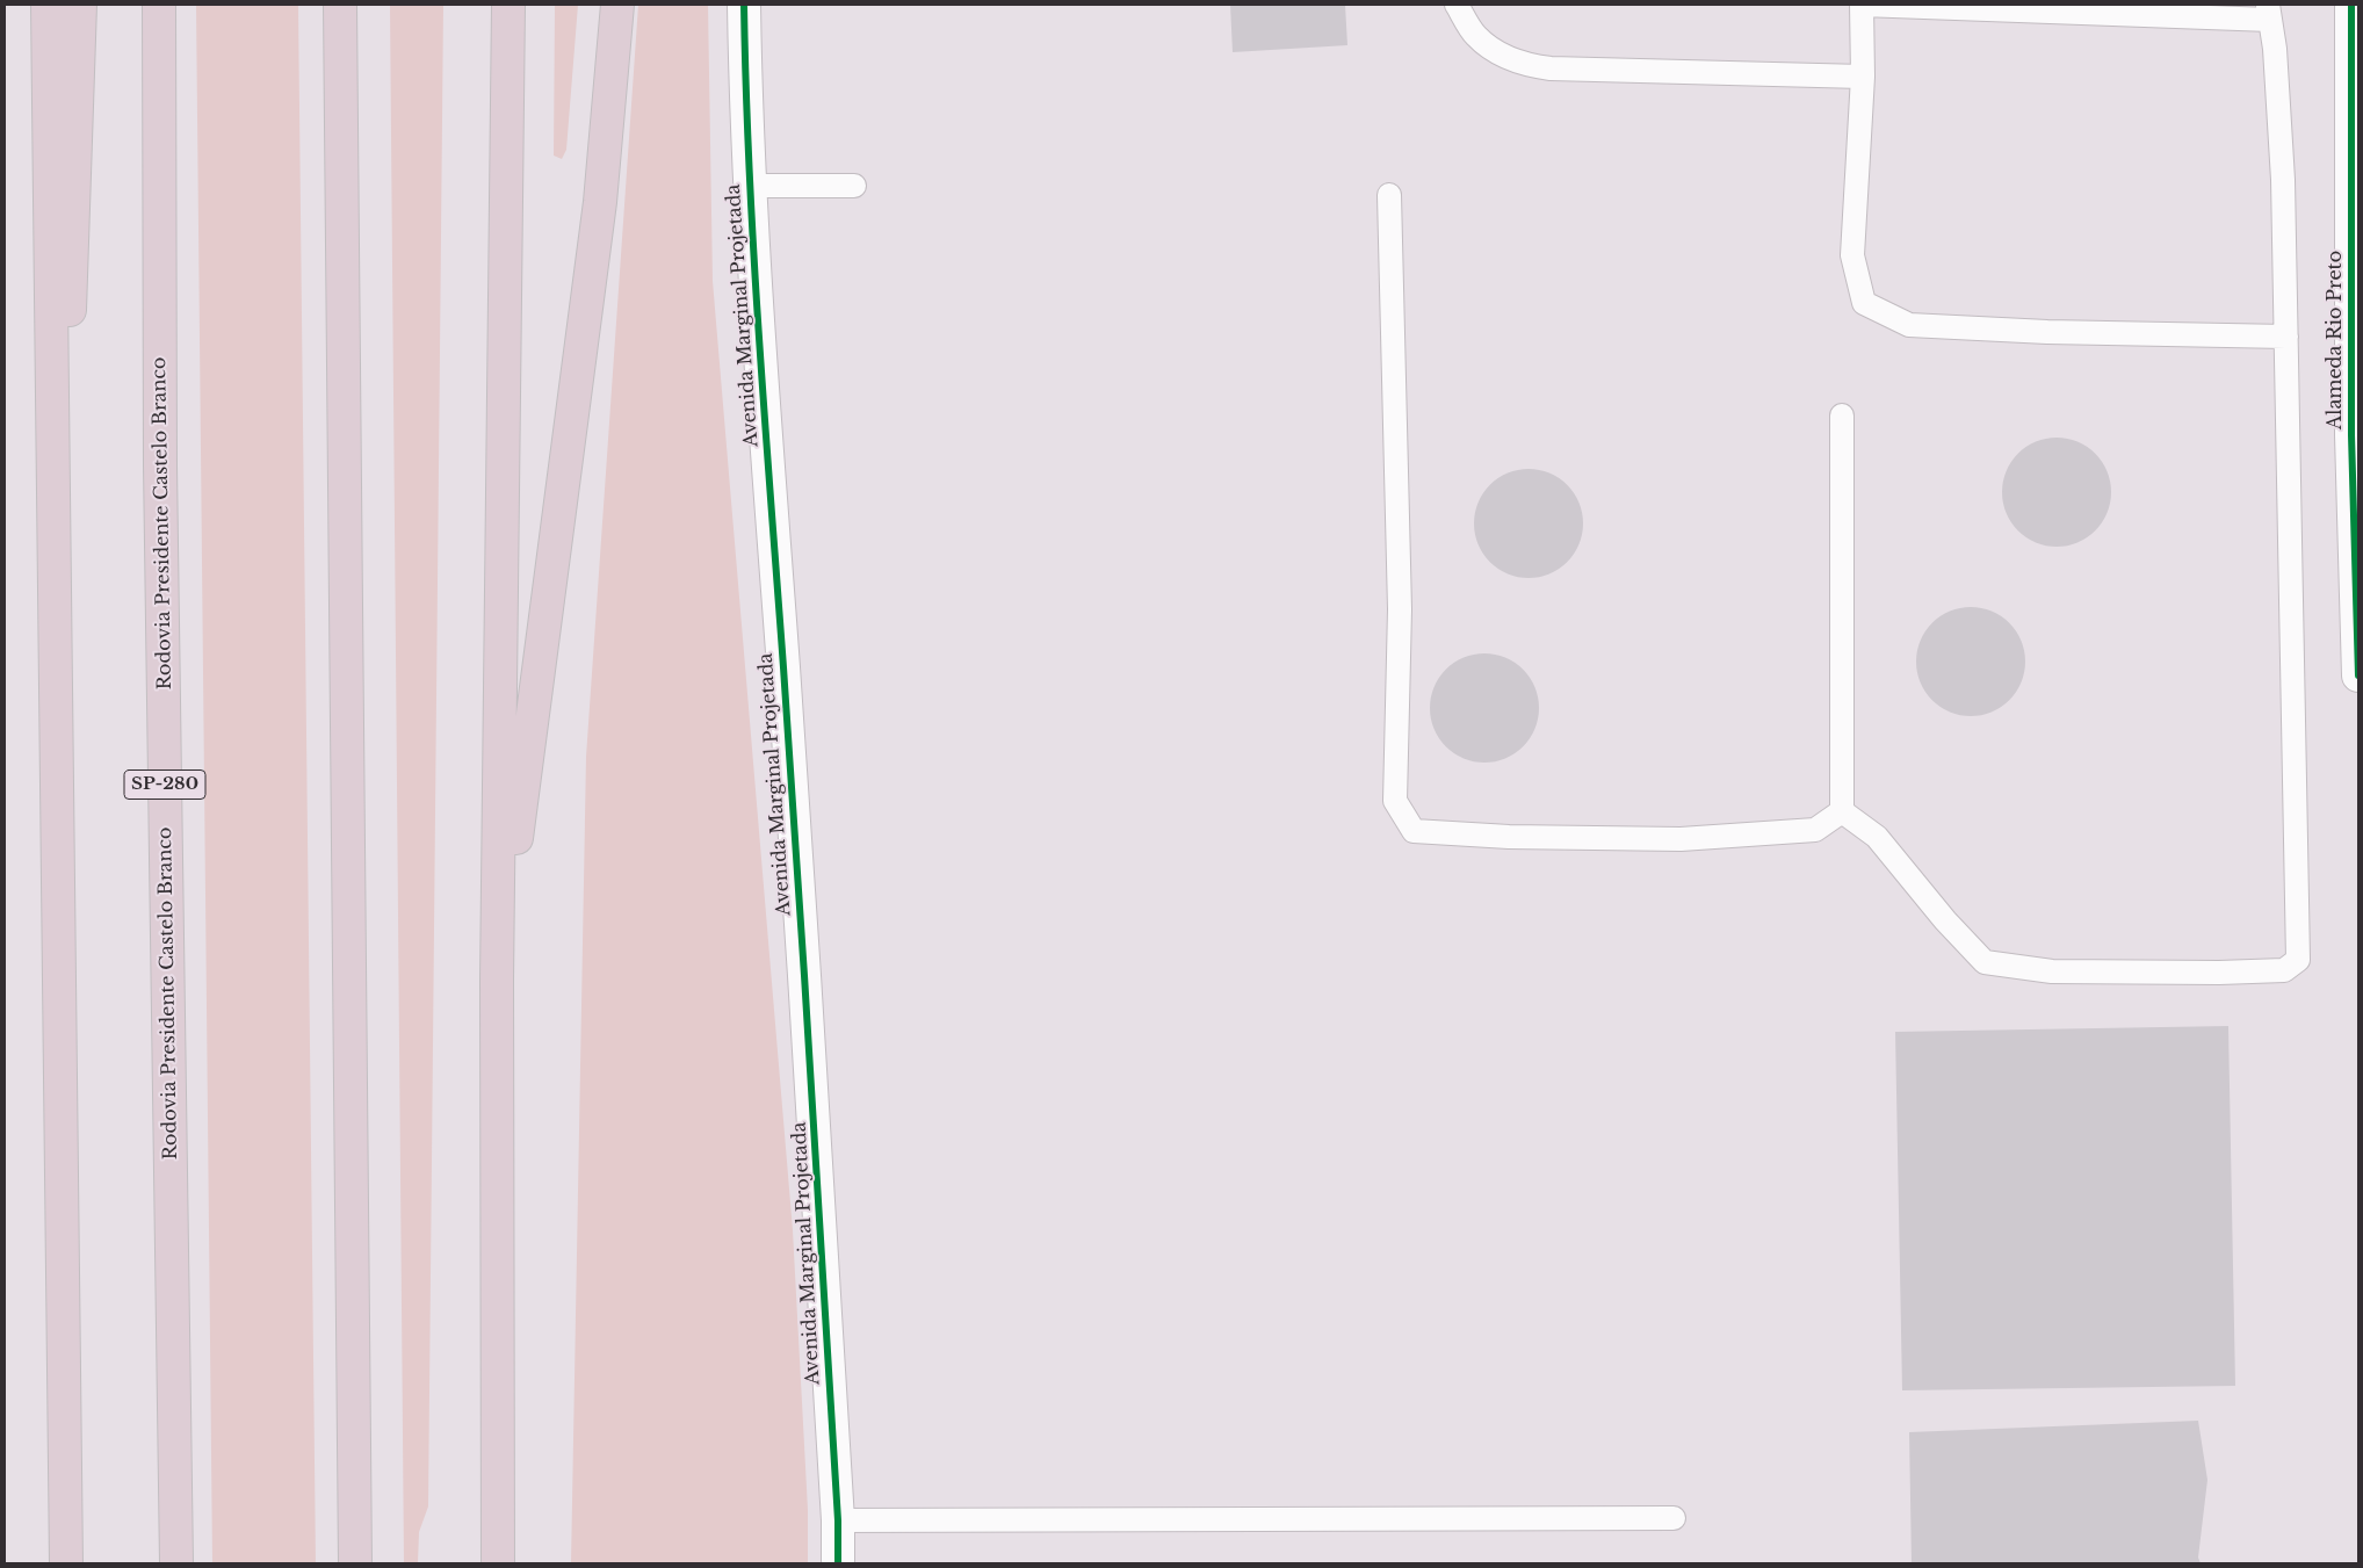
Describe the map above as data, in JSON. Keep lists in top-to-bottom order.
{
  "streets": {
    "highway": ["Rodovia Presidente Castelo Branco", "SP-280"],
    "street": ["Avenida Marginal Projetada", "Alameda Rio Preto"]
  }
}
